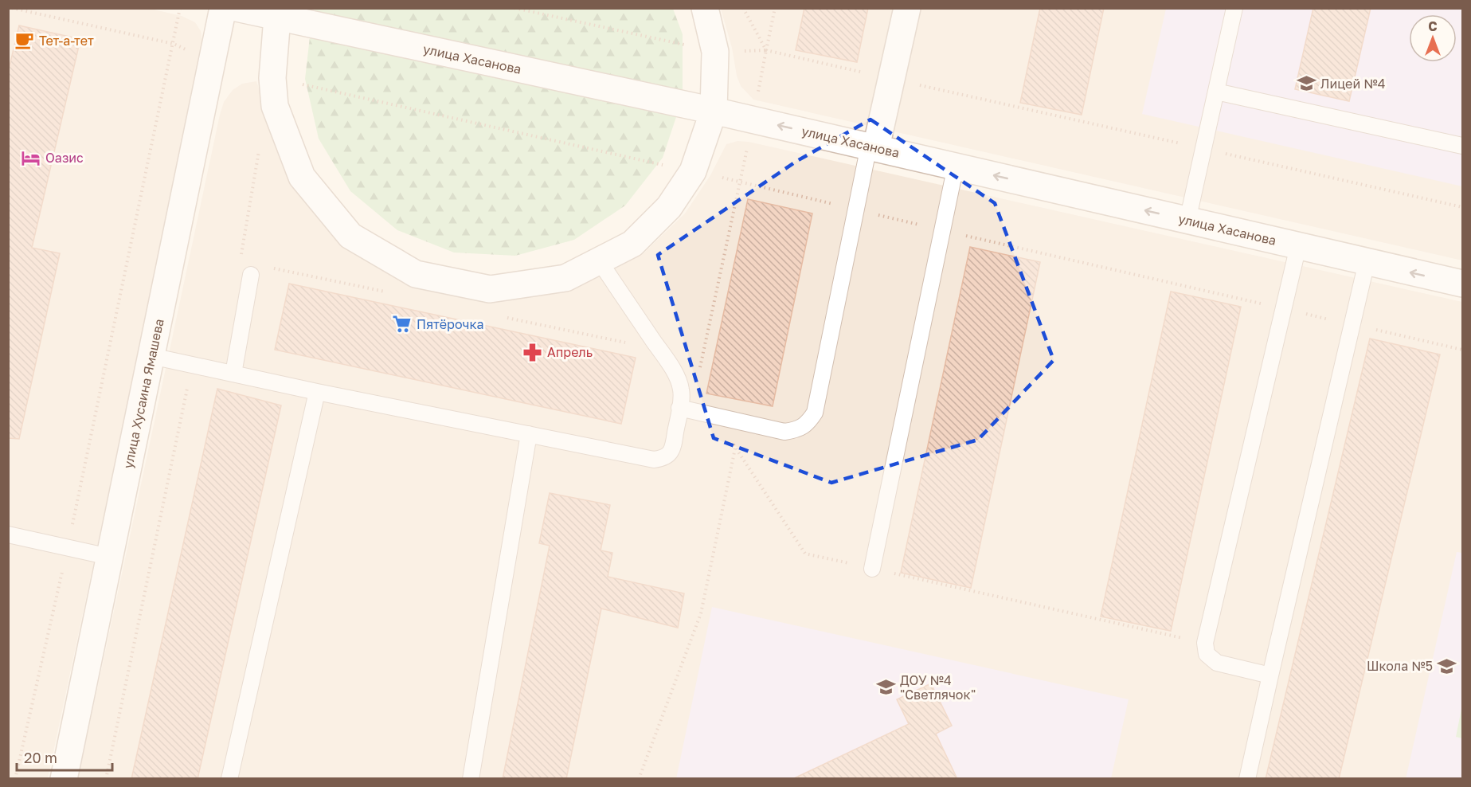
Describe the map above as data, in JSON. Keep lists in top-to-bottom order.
{
  "streets": {
    "street": ["улица Хасанова", "улица Хусаина Ямашева"]
  },
  "one_way": ["улица Хасанова"],
  "places": {
    "cafe": ["Тет-а-тет"],
    "school or university": ["Лицей №4", "Школа №5", "ДОУ №4 \"Светлячок\""],
    "hotel": ["Оазис"],
    "supermarket": ["Пятёрочка"],
    "pharmacy": ["Апрель"]
  },
  "scale_bar": "20 m",
  "north": "top"
}
